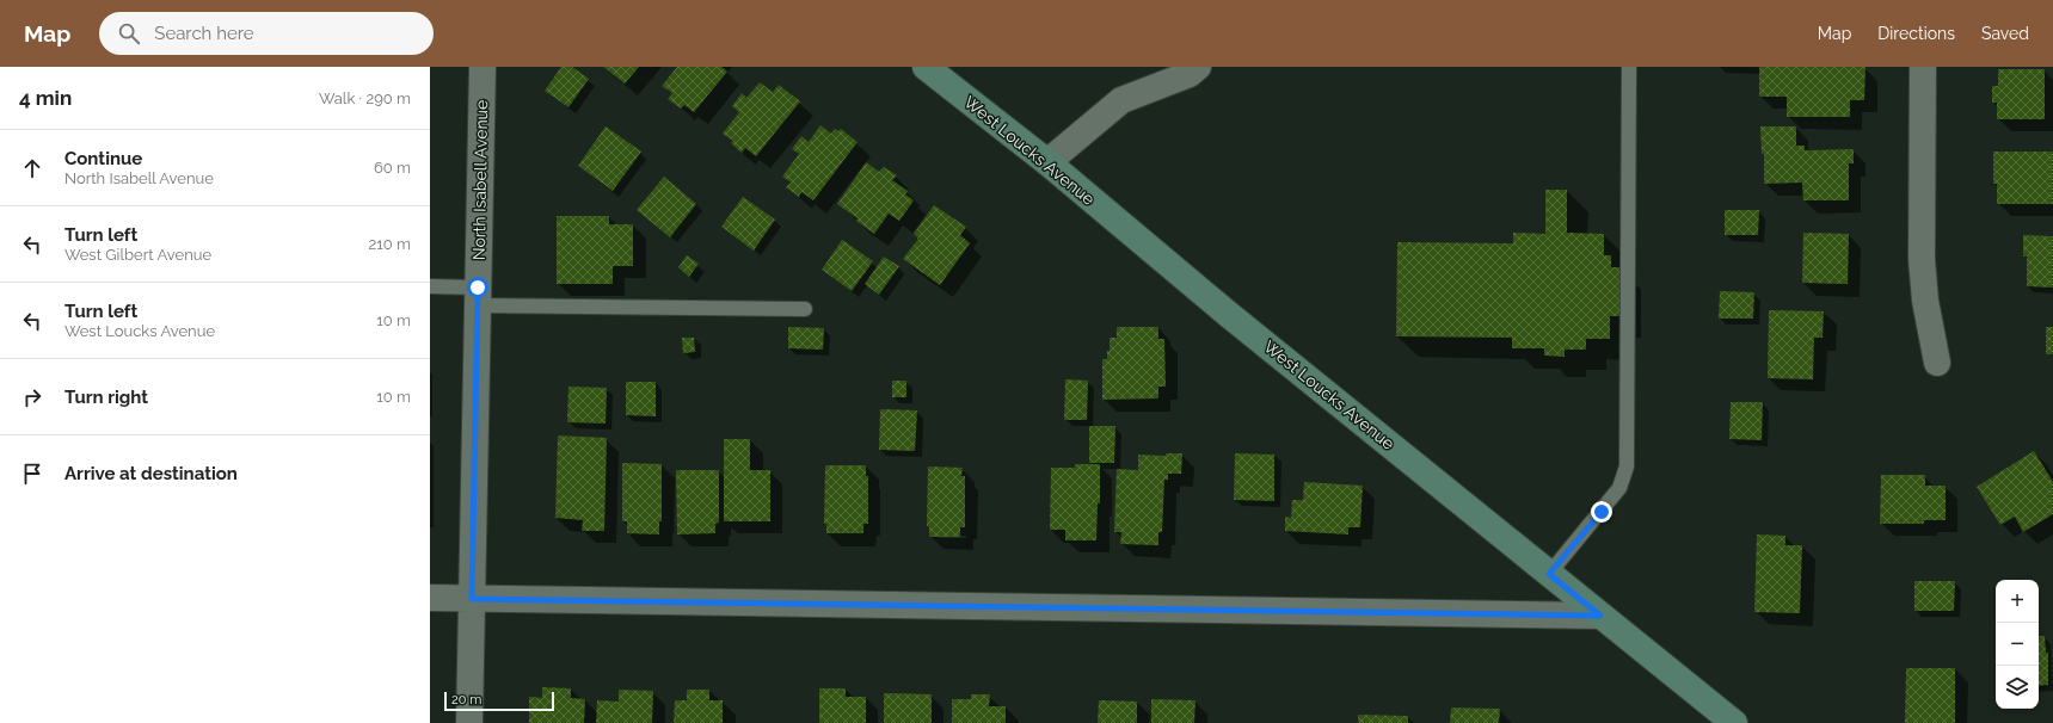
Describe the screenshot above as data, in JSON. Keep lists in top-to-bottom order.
{
  "streets": {
    "street": ["West Loucks Avenue", "North Isabell Avenue"]
  },
  "scale_bar": "20 m",
  "page": {
    "header": "Map",
    "search": "Search here",
    "nav": ["Map", "Directions", "Saved"],
    "heading": ["4 min", "Walk · 290 m"],
    "list": [
      ["Continue", "North Isabell Avenue", "60 m"],
      ["Turn left", "West Gilbert Avenue", "210 m"],
      ["Turn left", "West Loucks Avenue", "10 m"],
      ["Turn right", "10 m"],
      "Arrive at destination"
    ],
    "map_buttons": ["+", "−"],
    "scale": "20 m"
  }
}
